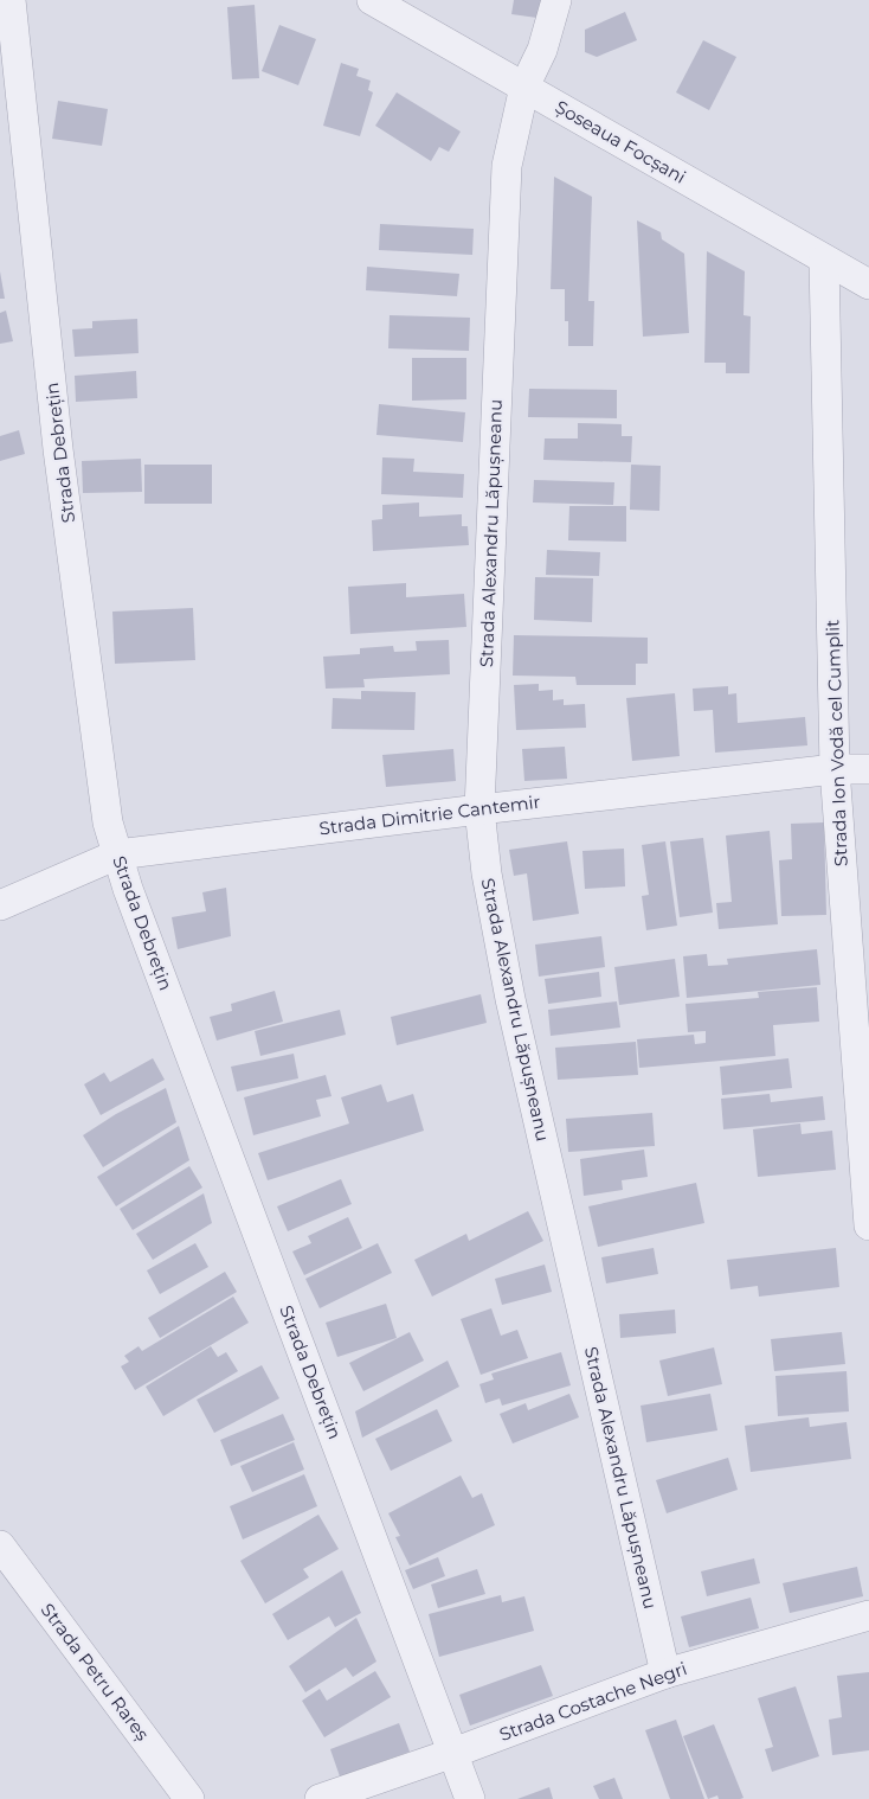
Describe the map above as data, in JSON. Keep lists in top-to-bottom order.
{
  "streets": {
    "street": [
      "Șoseaua Focșani",
      "Strada Debrețin",
      "Strada Alexandru Lăpușneanu",
      "Strada Ion Vodă cel Cumplit",
      "Strada Dimitrie Cantemir",
      "Strada Petru Rareș",
      "Strada Costache Negri"
    ]
  },
  "crossings": [
    ["Șoseaua Focșani", "Strada Alexandru Lăpușneanu"],
    ["Șoseaua Focșani", "Strada Ion Vodă cel Cumplit"],
    ["Strada Debrețin", "Strada Dimitrie Cantemir"],
    ["Strada Debrețin", "Strada Costache Negri"],
    ["Strada Alexandru Lăpușneanu", "Strada Dimitrie Cantemir"],
    ["Strada Alexandru Lăpușneanu", "Strada Costache Negri"],
    ["Strada Ion Vodă cel Cumplit", "Strada Dimitrie Cantemir"]
  ]
}
